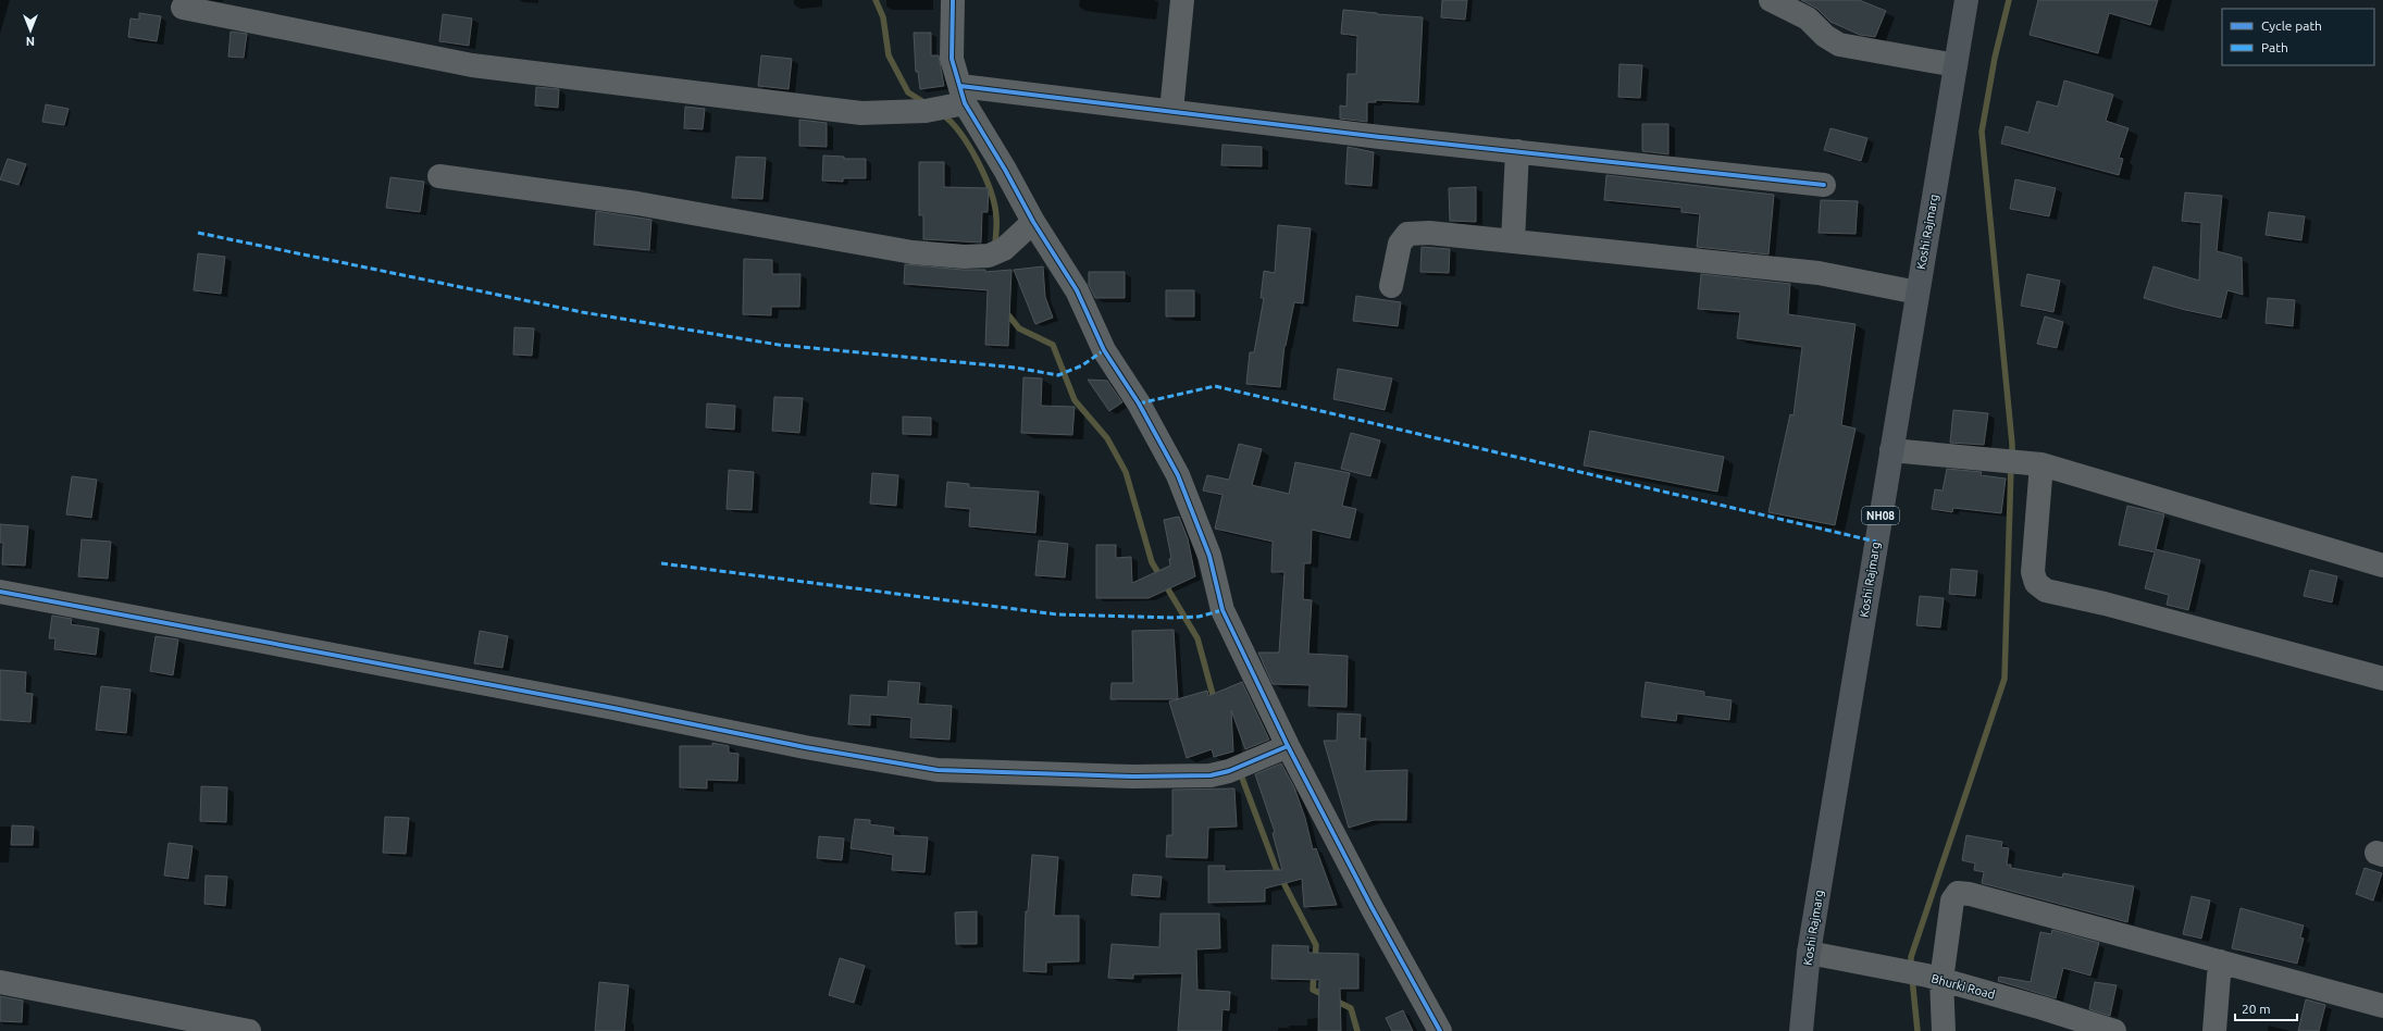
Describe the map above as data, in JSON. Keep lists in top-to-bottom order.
{
  "streets": {
    "main road": ["Koshi Rajmarg", "NH08"],
    "street": ["Bhurki Road"]
  },
  "crossings": [
    ["Koshi Rajmarg", "Bhurki Road"]
  ],
  "legend": ["Cycle path", "Path"],
  "scale_bar": "20 m",
  "north": "bottom"
}
